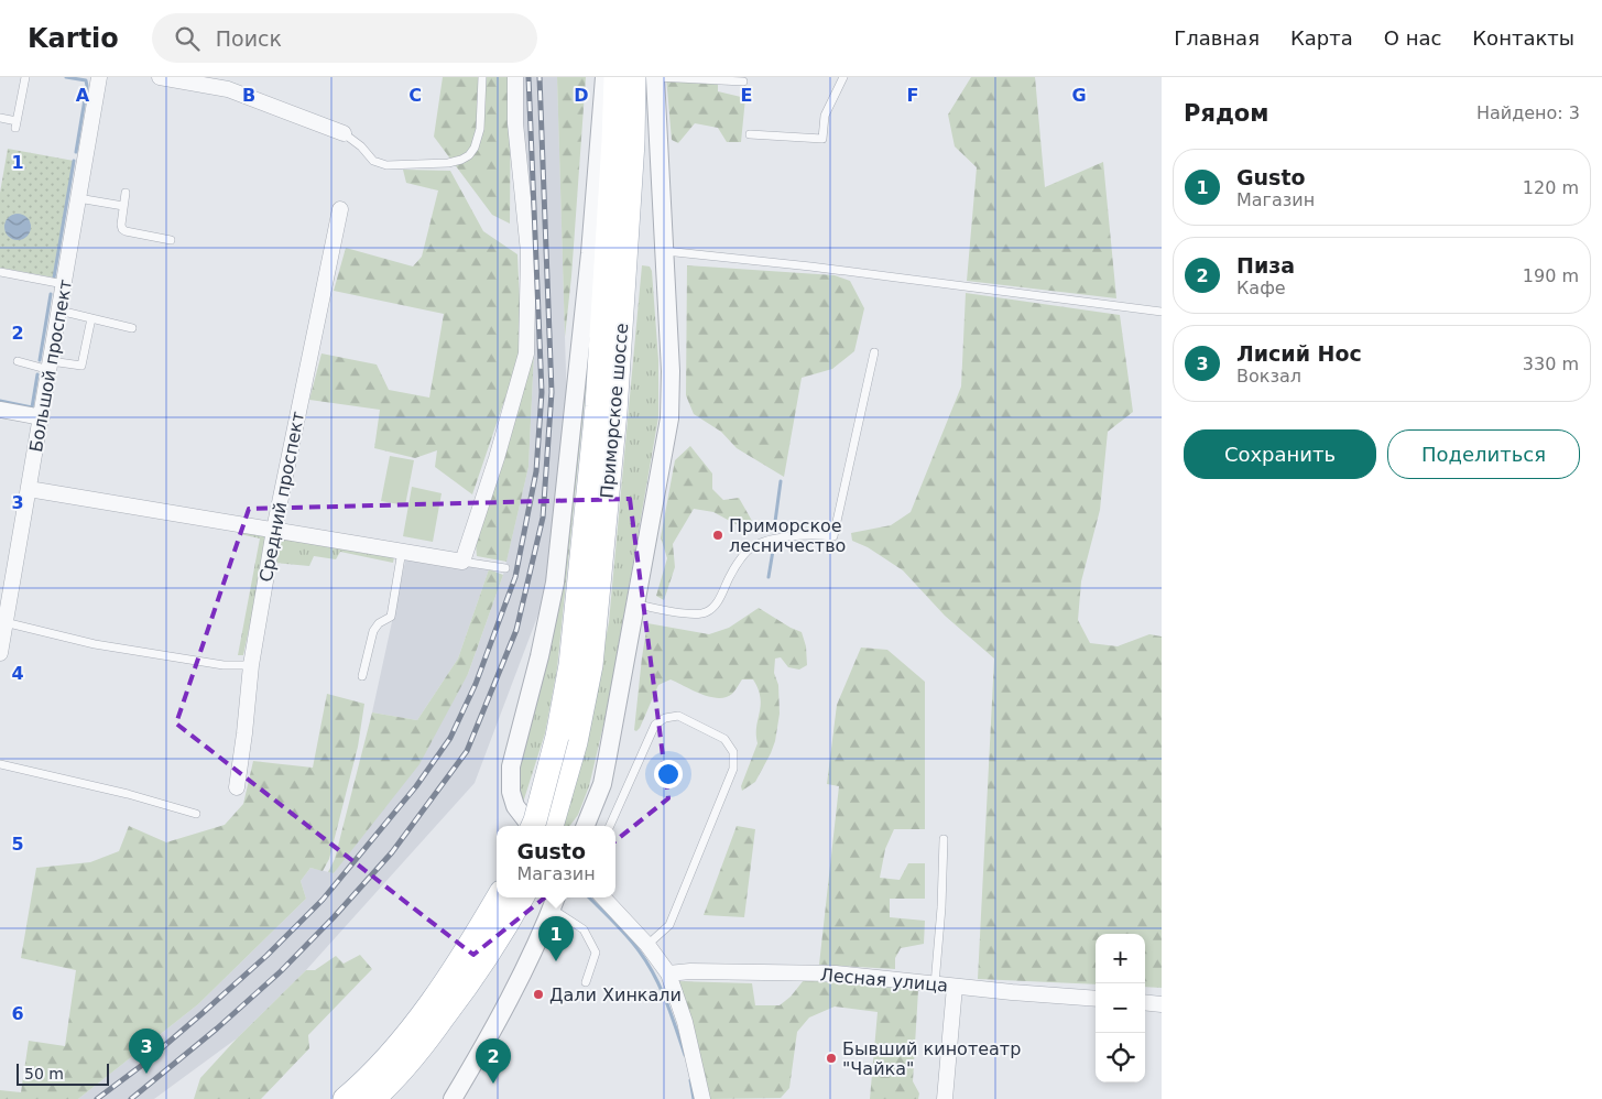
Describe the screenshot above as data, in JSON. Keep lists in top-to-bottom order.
{
  "streets": {
    "main road": ["Приморское шоссе"],
    "street": ["Большой проспект", "Средний проспект", "Лесная улица"]
  },
  "places": ["Приморское лесничество", "Дали Хинкали", "Бывший кинотеатр \"Чайка\""],
  "scale_bar": "50 m",
  "page": {
    "header": "Kartio",
    "search": "Поиск",
    "nav": [
      "Главная",
      "Карта",
      "О нас",
      "Контакты"
    ],
    "heading": ["Рядом", "Найдено: 3"],
    "list": [
      {
        "mark": "1",
        "name": "Gusto",
        "note": "Магазин",
        "value": "120 m"
      },
      {
        "mark": "2",
        "name": "Пиза",
        "note": "Кафе",
        "value": "190 m"
      },
      {
        "mark": "3",
        "name": "Лисий Нос",
        "note": "Вокзал",
        "value": "330 m"
      }
    ],
    "buttons": ["Сохранить", "Поделиться"],
    "popup": ["Gusto", "Магазин"],
    "pins": ["1", "3", "2"],
    "map_buttons": ["+", "−"],
    "scale": "50 m"
  },
  "grid": {
    "columns": [
      "A",
      "B",
      "C",
      "D",
      "E",
      "F",
      "G"
    ],
    "rows": [
      "1",
      "2",
      "3",
      "4",
      "5",
      "6"
    ]
  }
}
